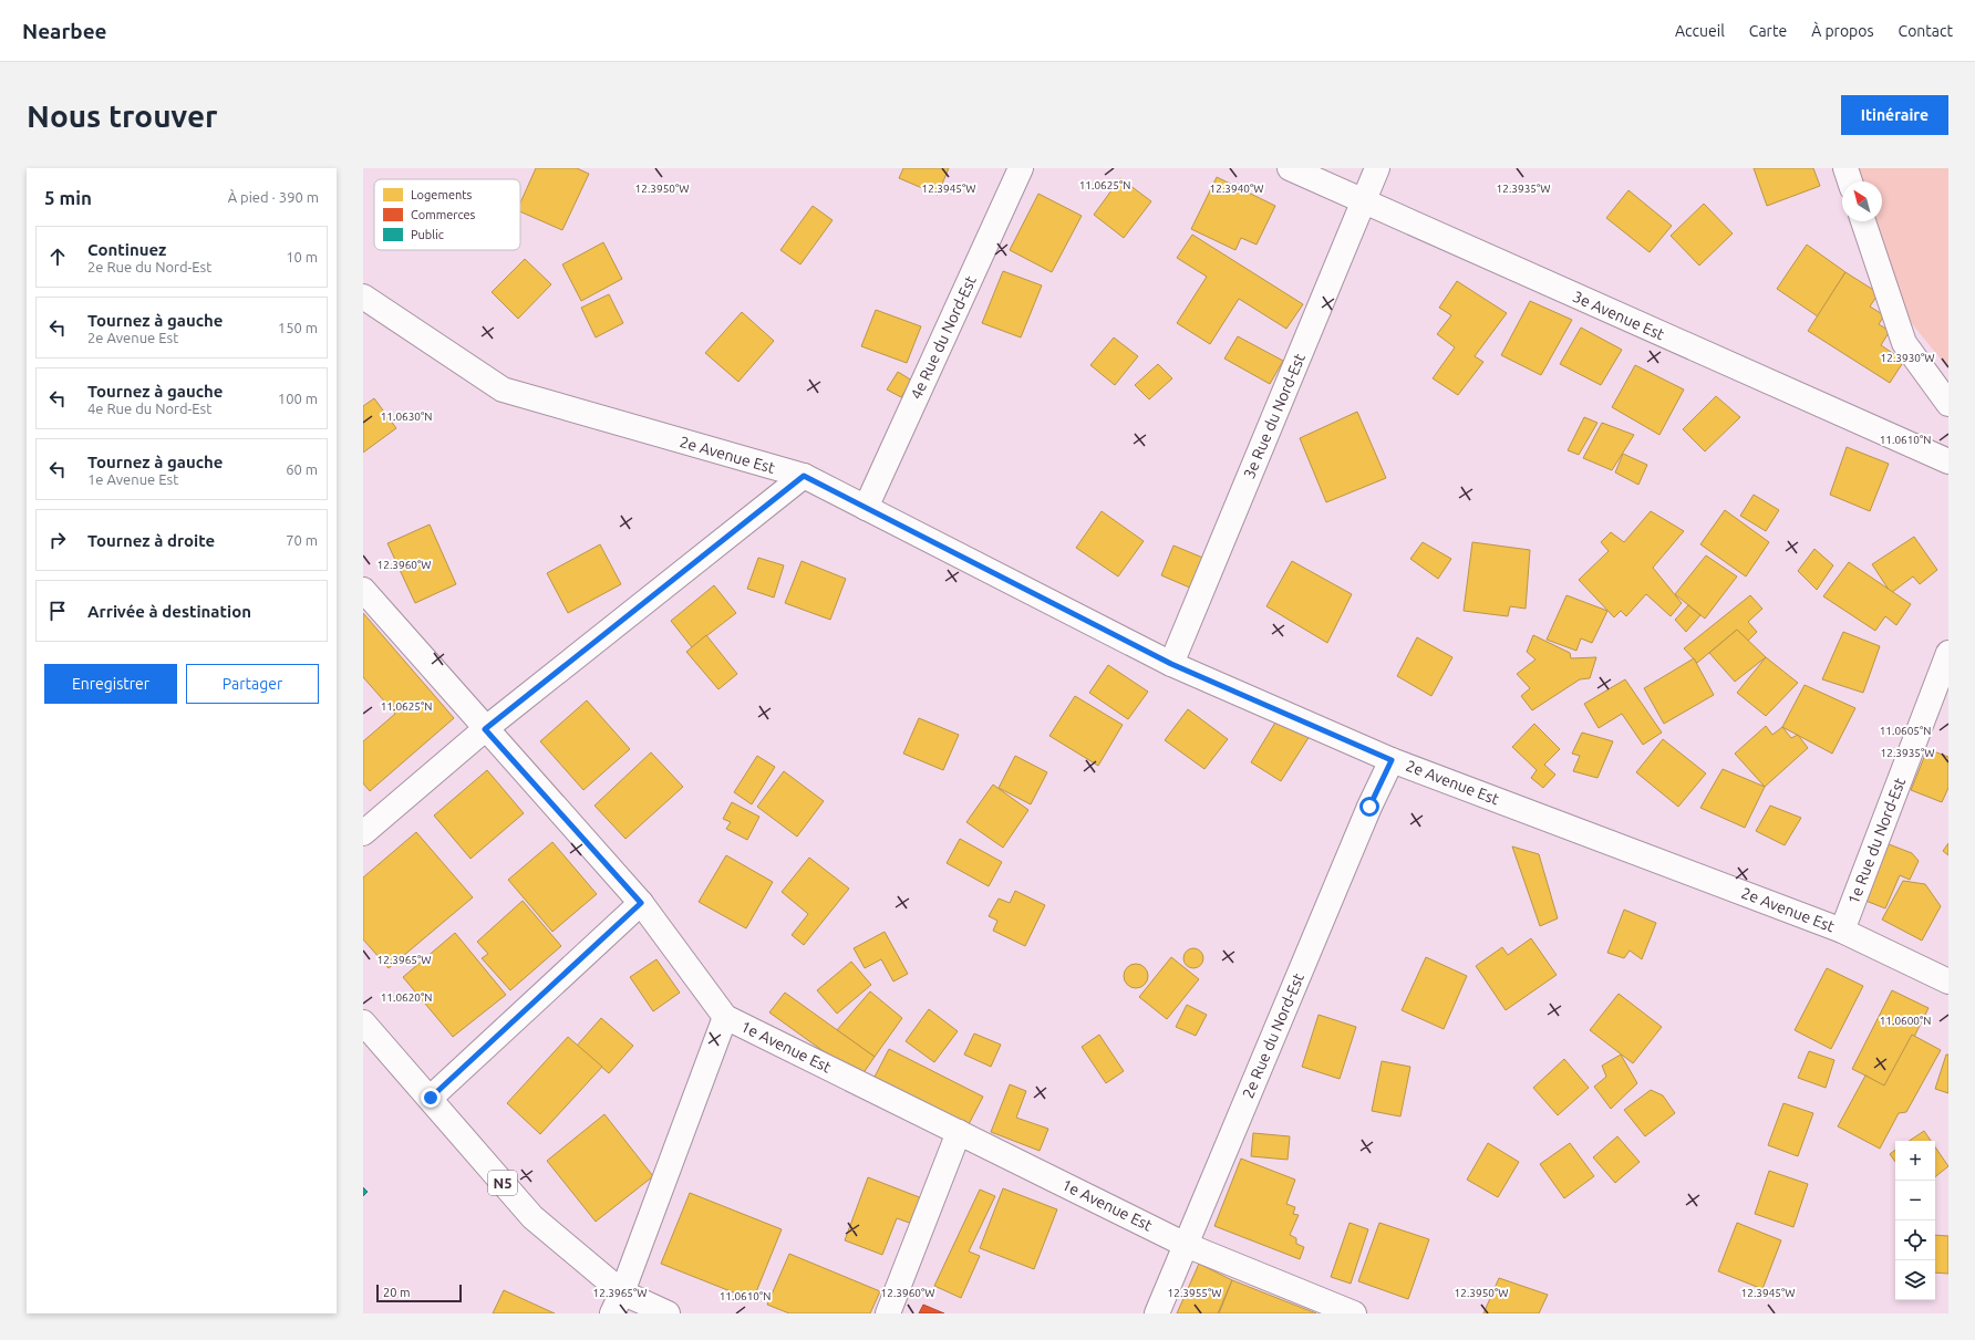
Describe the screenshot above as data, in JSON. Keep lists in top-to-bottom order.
{
  "streets": {
    "main road": [
      "3e Avenue Est",
      "4e Rue du Nord-Est",
      "3e Rue du Nord-Est",
      "2e Avenue Est",
      "1e Rue du Nord-Est",
      "2e Rue du Nord-Est",
      "1e Avenue Est",
      "N5"
    ]
  },
  "crossings": [
    ["3e Avenue Est", "3e Rue du Nord-Est"],
    ["4e Rue du Nord-Est", "2e Avenue Est"],
    ["3e Rue du Nord-Est", "2e Avenue Est"],
    ["2e Avenue Est", "1e Rue du Nord-Est"],
    ["2e Avenue Est", "2e Rue du Nord-Est"],
    ["2e Rue du Nord-Est", "1e Avenue Est"]
  ],
  "legend": ["Logements", "Commerces", "Public"],
  "scale_bar": "20 m",
  "north": "top left",
  "page": {
    "header": "Nearbee",
    "nav": [
      "Accueil",
      "Carte",
      "À propos",
      "Contact"
    ],
    "buttons": [
      "Itinéraire",
      ["Enregistrer", "Partager"]
    ],
    "title": "Nous trouver",
    "heading": ["5 min", "À pied · 390 m"],
    "list": [
      ["Continuez", "2e Rue du Nord-Est", "10 m"],
      ["Tournez à gauche", "2e Avenue Est", "150 m"],
      ["Tournez à gauche", "4e Rue du Nord-Est", "100 m"],
      ["Tournez à gauche", "1e Avenue Est", "60 m"],
      ["Tournez à droite", "70 m"],
      "Arrivée à destination"
    ],
    "map_buttons": ["+", "−"],
    "scale": "20 m"
  },
  "coordinates": [
    "11.0625°N",
    "12.3950°W",
    "12.3945°W",
    "12.3940°W",
    "12.3935°W",
    "12.3930°W",
    "11.0630°N",
    "11.0610°N",
    "12.3960°W",
    "11.0605°N",
    "12.3965°W",
    "11.0620°N",
    "11.0600°N",
    "12.3955°W"
  ]
}
